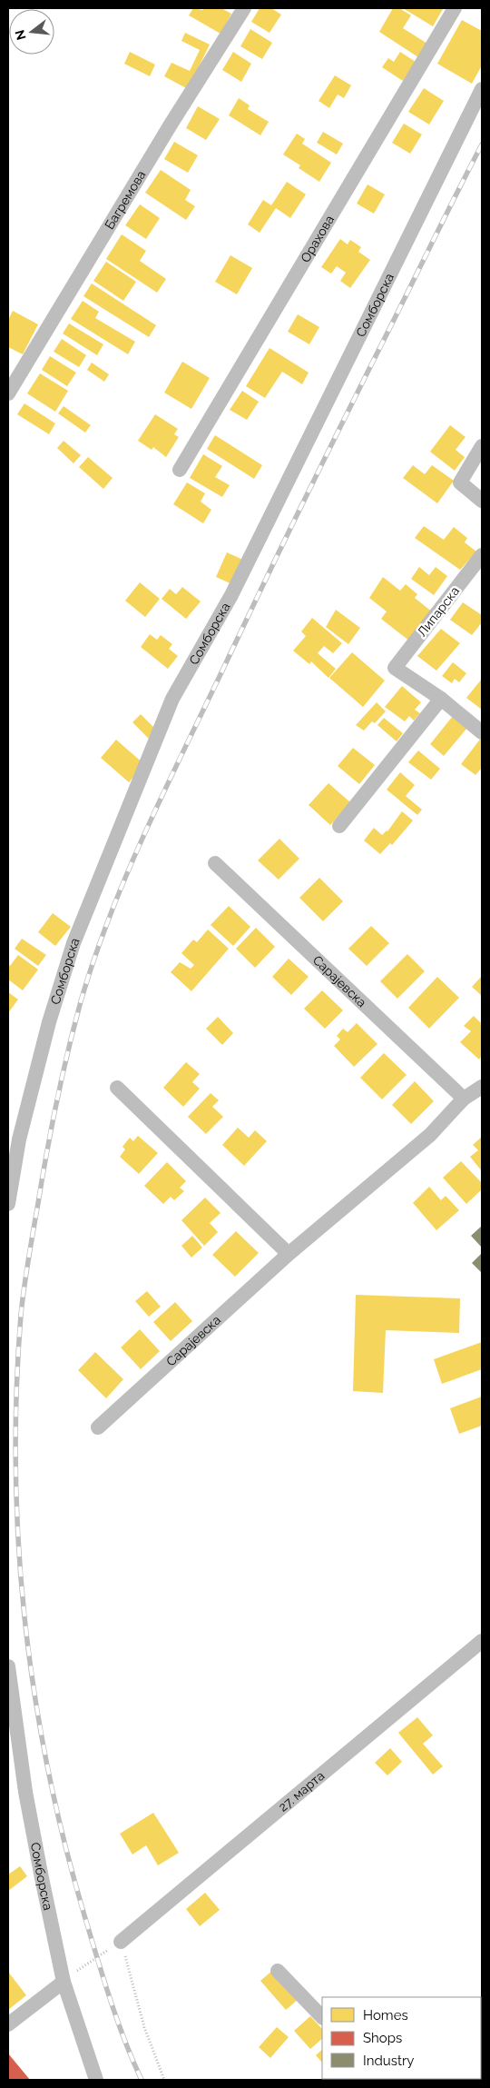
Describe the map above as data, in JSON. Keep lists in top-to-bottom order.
{
  "streets": {
    "street": [
      "Багремова",
      "Орахова",
      "Сомборска",
      "Липарска",
      "Сарајевска",
      "27. марта"
    ]
  },
  "legend": ["Homes", "Shops", "Industry"],
  "north": "left"
}
